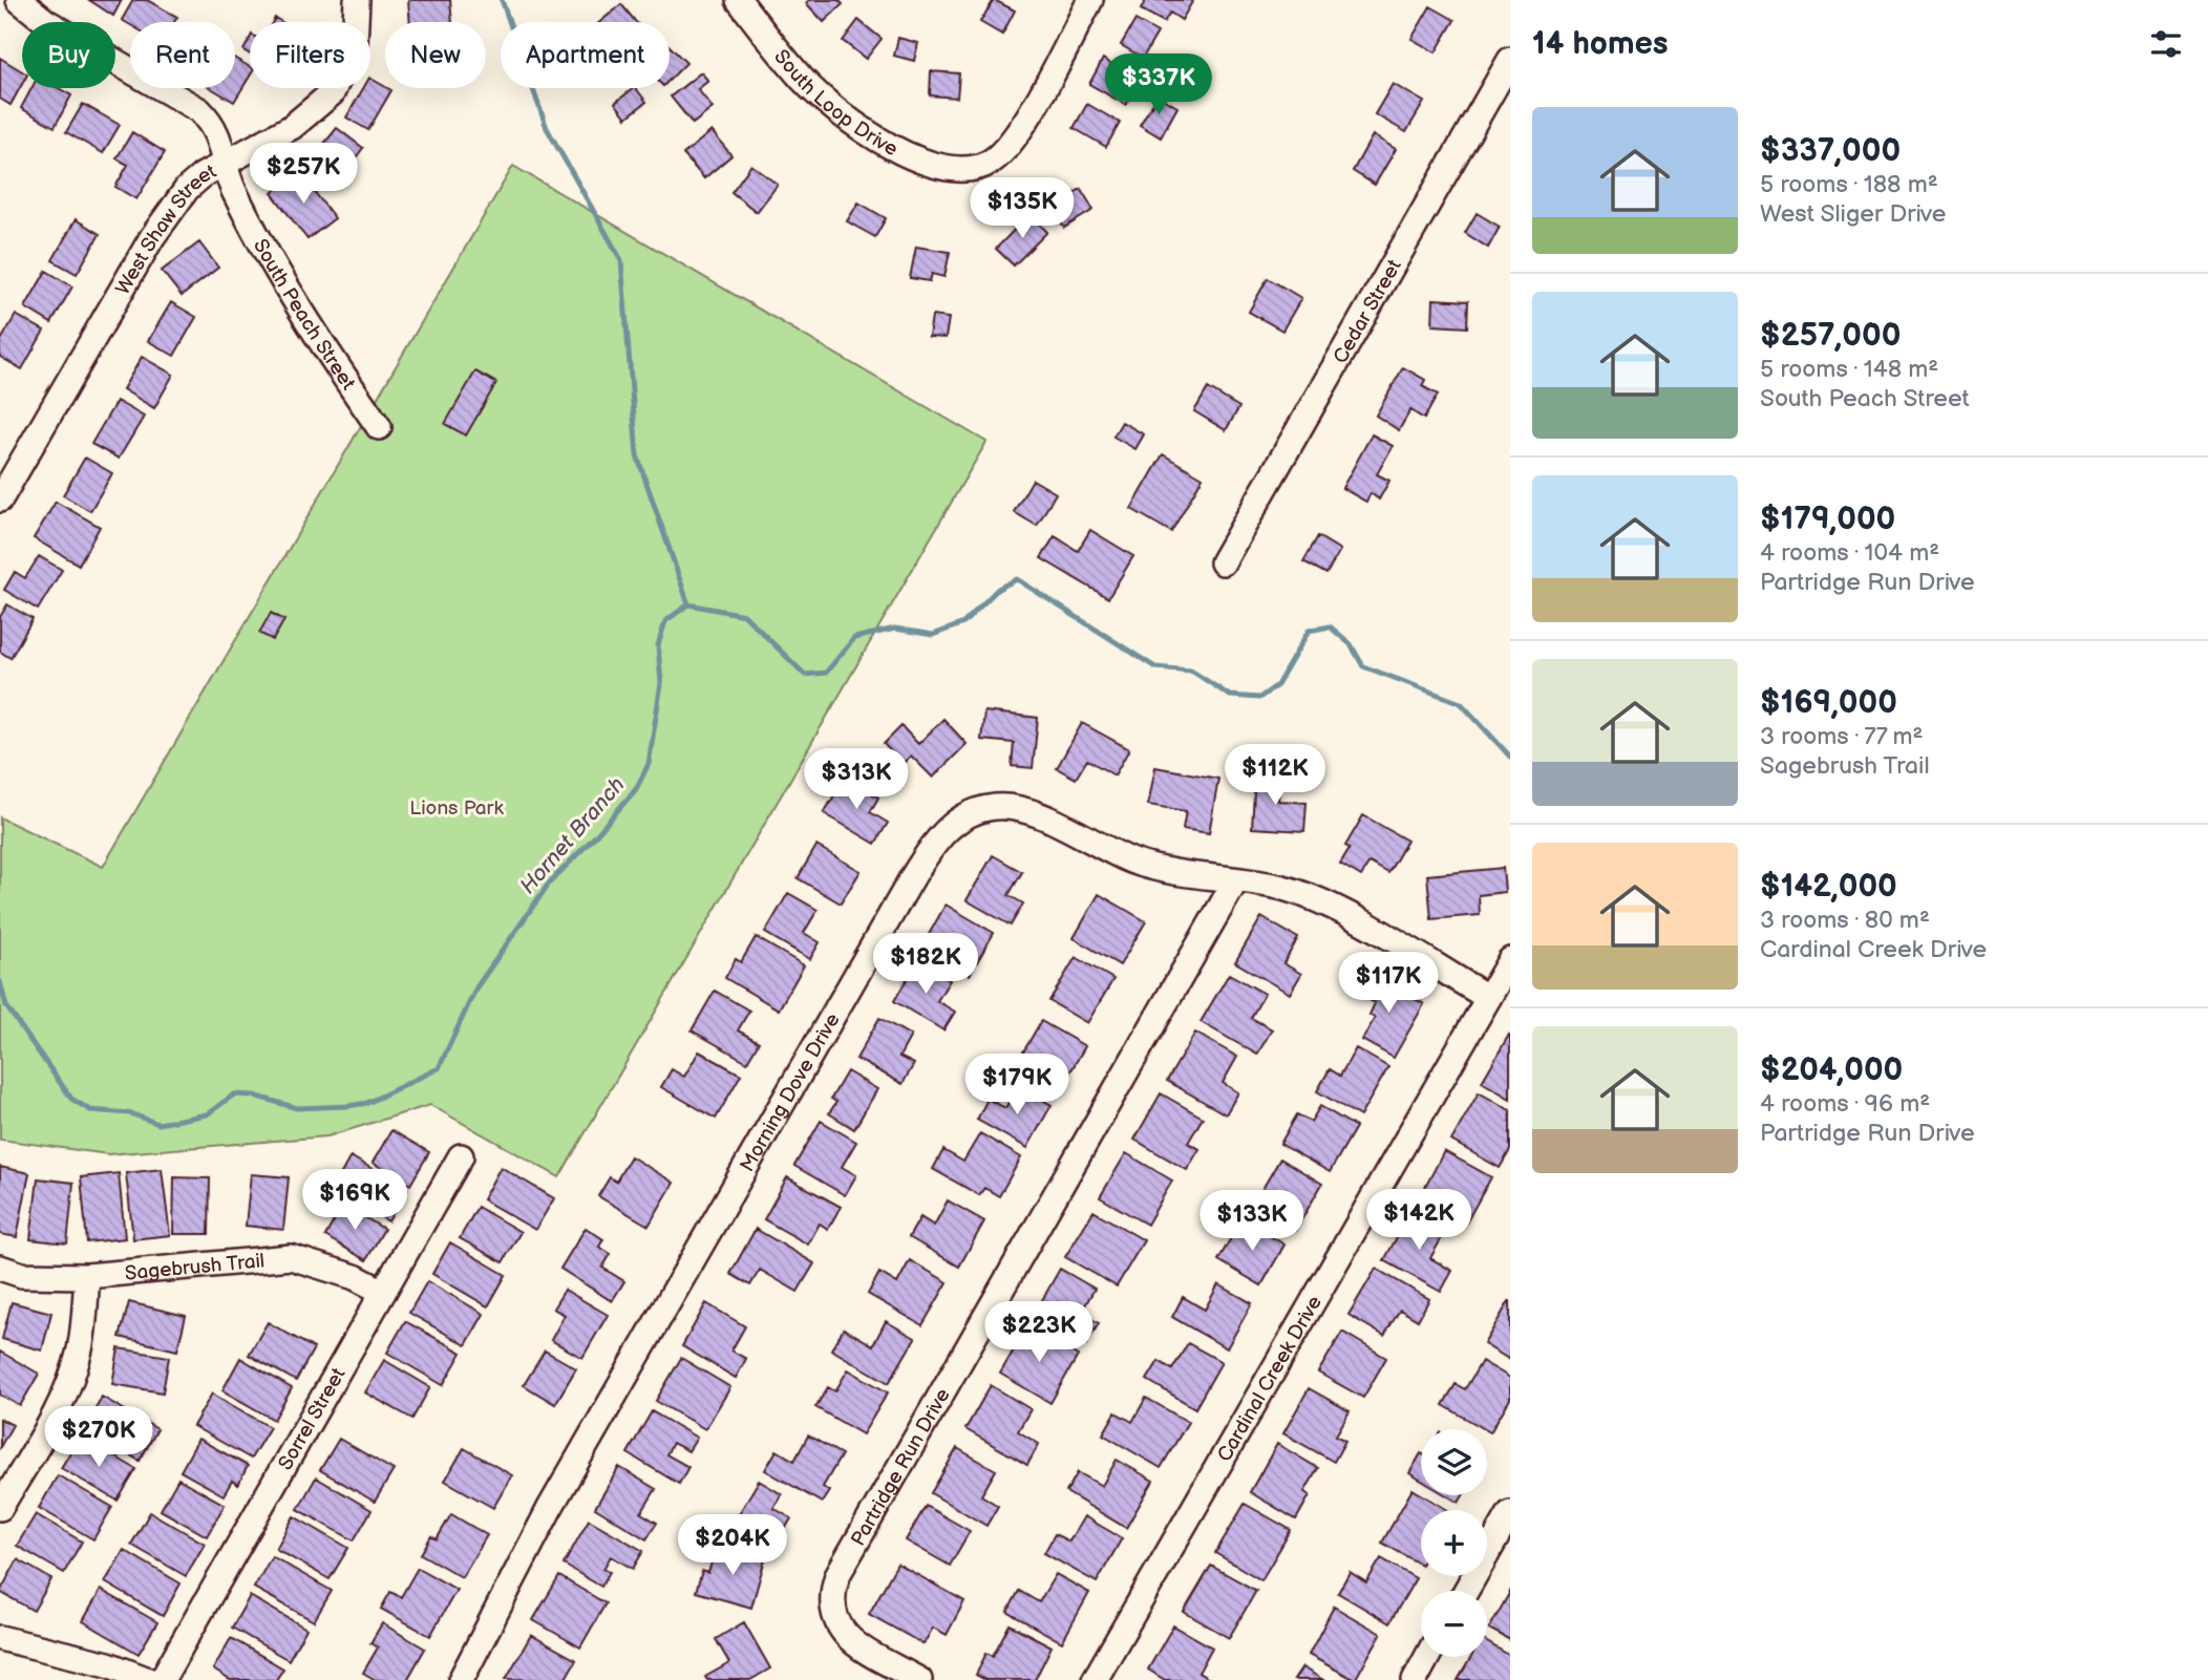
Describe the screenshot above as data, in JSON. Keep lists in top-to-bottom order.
{
  "streets": {
    "street": [
      "South Loop Drive",
      "West Shaw Street",
      "Cedar Street",
      "South Peach Street",
      "Morning Dove Drive",
      "Sagebrush Trail",
      "Cardinal Creek Drive",
      "Sorrel Street",
      "Partridge Run Drive"
    ]
  },
  "crossings": [
    ["West Shaw Street", "South Peach Street"],
    ["Morning Dove Drive", "Cardinal Creek Drive"],
    ["Morning Dove Drive", "Partridge Run Drive"],
    ["Sagebrush Trail", "Sorrel Street"]
  ],
  "water": ["Hornet Branch"],
  "parks": ["Lions Park"],
  "page": {
    "heading": "14 homes",
    "chip": [
      "Buy",
      "Rent",
      "Filters",
      "New",
      "Apartment"
    ],
    "price": [
      "$337K",
      "$257K",
      "$135K",
      "$112K",
      "$313K",
      "$182K",
      "$117K",
      "$179K",
      "$169K",
      "$142K",
      "$133K",
      "$223K",
      "$270K",
      "$204K"
    ],
    "list": [
      {
        "name": "$337,000",
        "note": "5 rooms · 188 m² · West Sliger Drive"
      },
      {
        "name": "$257,000",
        "note": "5 rooms · 148 m² · South Peach Street"
      },
      {
        "name": "$179,000",
        "note": "4 rooms · 104 m² · Partridge Run Drive"
      },
      {
        "name": "$169,000",
        "note": "3 rooms · 77 m² · Sagebrush Trail"
      },
      {
        "name": "$142,000",
        "note": "3 rooms · 80 m² · Cardinal Creek Drive"
      },
      {
        "name": "$204,000",
        "note": "4 rooms · 96 m² · Partridge Run Drive"
      }
    ],
    "map_buttons": ["+", "−"]
  }
}
